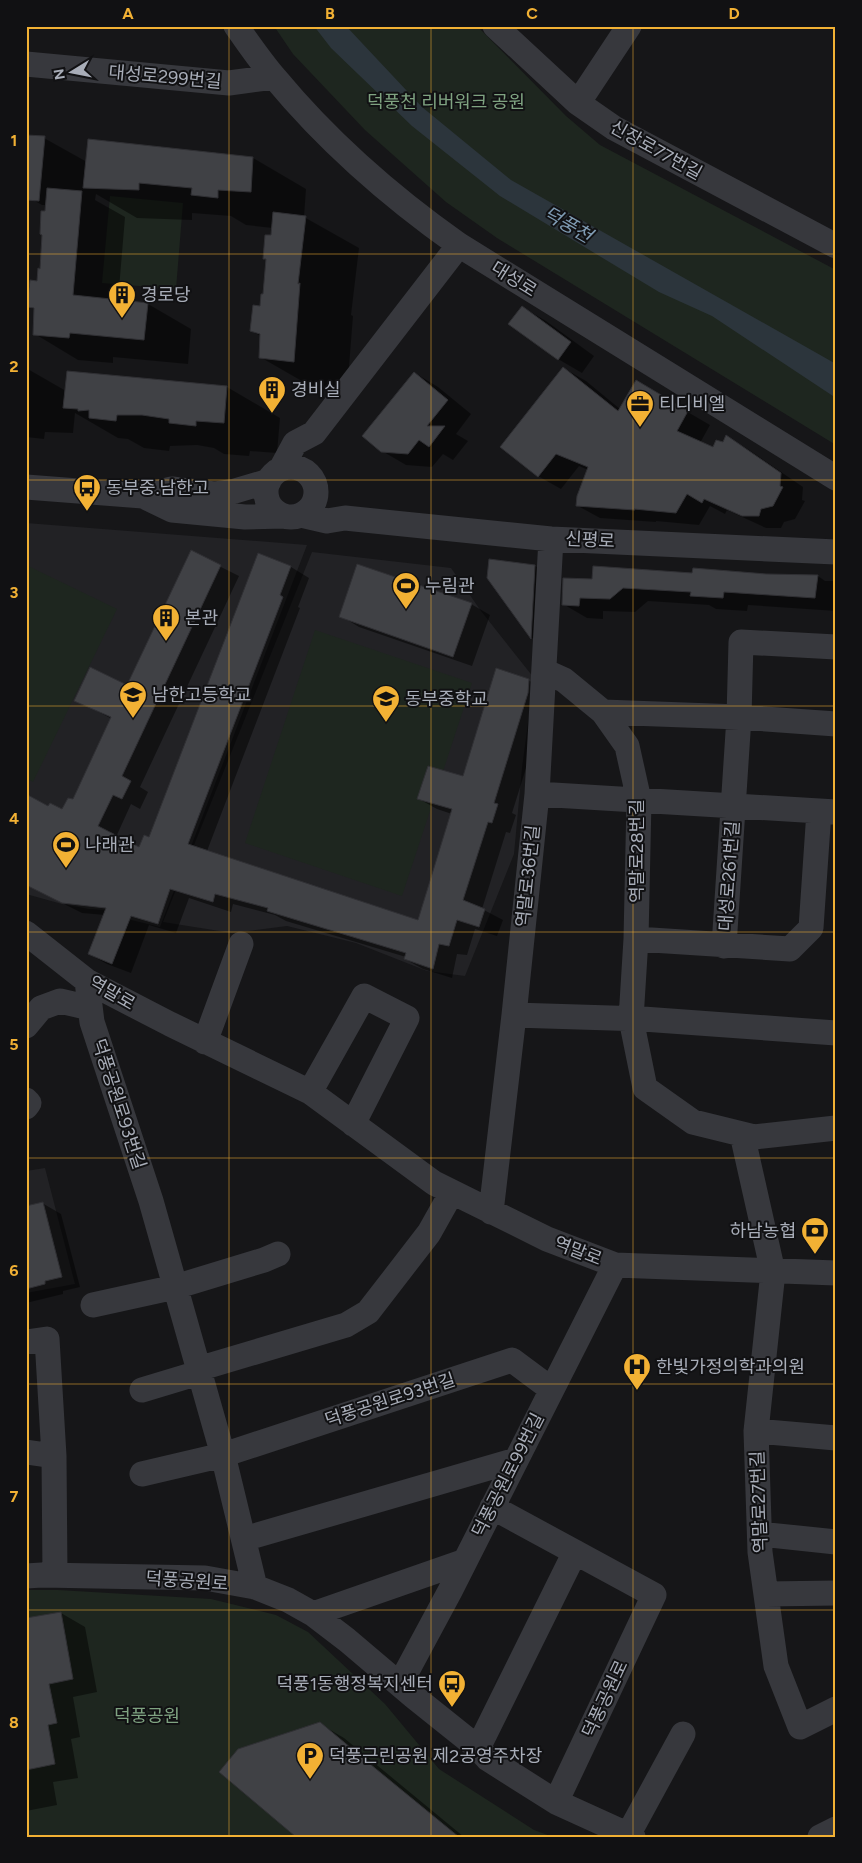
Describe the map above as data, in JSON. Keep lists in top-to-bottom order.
{
  "streets": {
    "street": [
      "대성로299번길",
      "신장로77번길",
      "대성로",
      "신평로",
      "역말로28번길",
      "역말로36번길",
      "대성로261번길",
      "역말로",
      "덕풍공원로93번길",
      "덕풍공원로99번길",
      "역말로27번길",
      "덕풍공원로"
    ]
  },
  "crossings": [
    ["대성로299번길", "대성로"],
    ["신평로", "역말로36번길"],
    ["역말로28번길", "역말로36번길"],
    ["역말로28번길", "대성로261번길"],
    ["역말로36번길", "대성로261번길"],
    ["역말로36번길", "역말로"],
    ["역말로", "덕풍공원로93번길"],
    ["역말로", "덕풍공원로99번길"],
    ["역말로", "역말로27번길"],
    ["덕풍공원로93번길", "덕풍공원로99번길"],
    ["덕풍공원로93번길", "덕풍공원로"],
    ["덕풍공원로99번길", "덕풍공원로"]
  ],
  "water": ["덕풍천"],
  "parks": ["덕풍천 리버워크 공원", "덕풍공원"],
  "places": {
    "building": ["경로당", "경비실", "본관"],
    "office": ["티디비엘"],
    "bus stop": ["동부중.남한고", "덕풍1동행정복지센터"],
    "sports": ["누림관", "나래관"],
    "school or university": ["남한고등학교", "동부중학교"],
    "bank": ["하남농협"],
    "hospital": ["한빛가정의학과의원"],
    "parking": ["덕풍근린공원 제2공영주차장"]
  },
  "north": "left",
  "grid": {
    "columns": [
      "A",
      "B",
      "C",
      "D"
    ],
    "rows": [
      "1",
      "2",
      "3",
      "4",
      "5",
      "6",
      "7",
      "8"
    ]
  }
}
